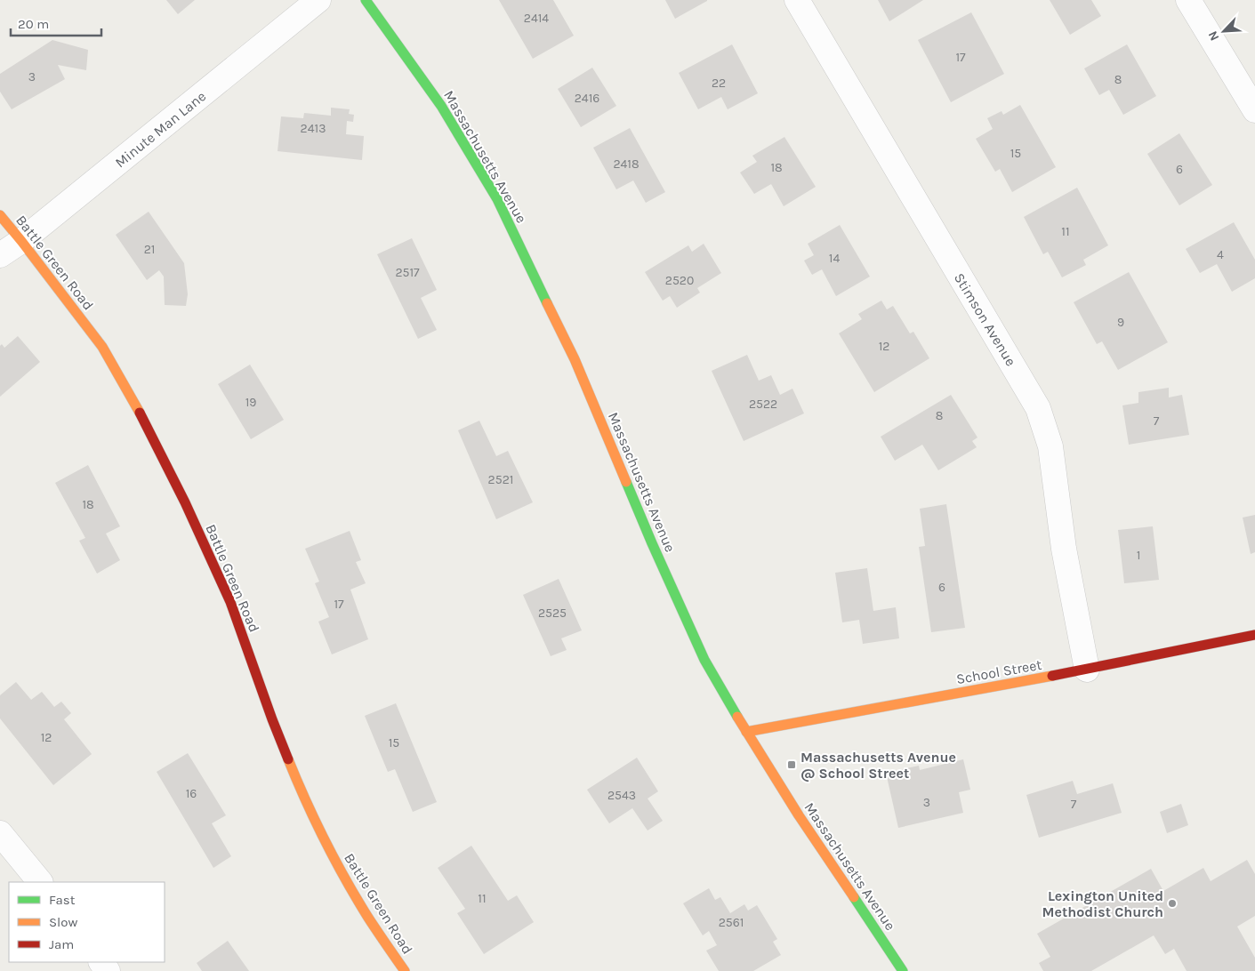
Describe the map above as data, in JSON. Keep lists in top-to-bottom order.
{
  "streets": {
    "street": [
      "Minute Man Lane",
      "Massachusetts Avenue",
      "Battle Green Road",
      "Stimson Avenue",
      "School Street"
    ]
  },
  "crossings": [
    ["Minute Man Lane", "Battle Green Road"],
    ["Massachusetts Avenue", "School Street"],
    ["Stimson Avenue", "School Street"]
  ],
  "places": {
    "transit": ["Massachusetts Avenue @ School Street"],
    "other": ["Lexington United Methodist Church"]
  },
  "house_numbers": [
    "2414",
    "17",
    "3",
    "8",
    "22",
    "2416",
    "2413",
    "15",
    "2418",
    "18",
    "6",
    "11",
    "21",
    "4",
    "14",
    "2517",
    "2520",
    "9",
    "12",
    "19",
    "2522",
    "8",
    "7",
    "2521",
    "18",
    "1",
    "6",
    "17",
    "2525",
    "12",
    "15",
    "16",
    "2543",
    "3",
    "7",
    "11",
    "2561"
  ],
  "legend": ["Fast", "Slow", "Jam"],
  "scale_bar": "20 m",
  "north": "bottom left"
}
